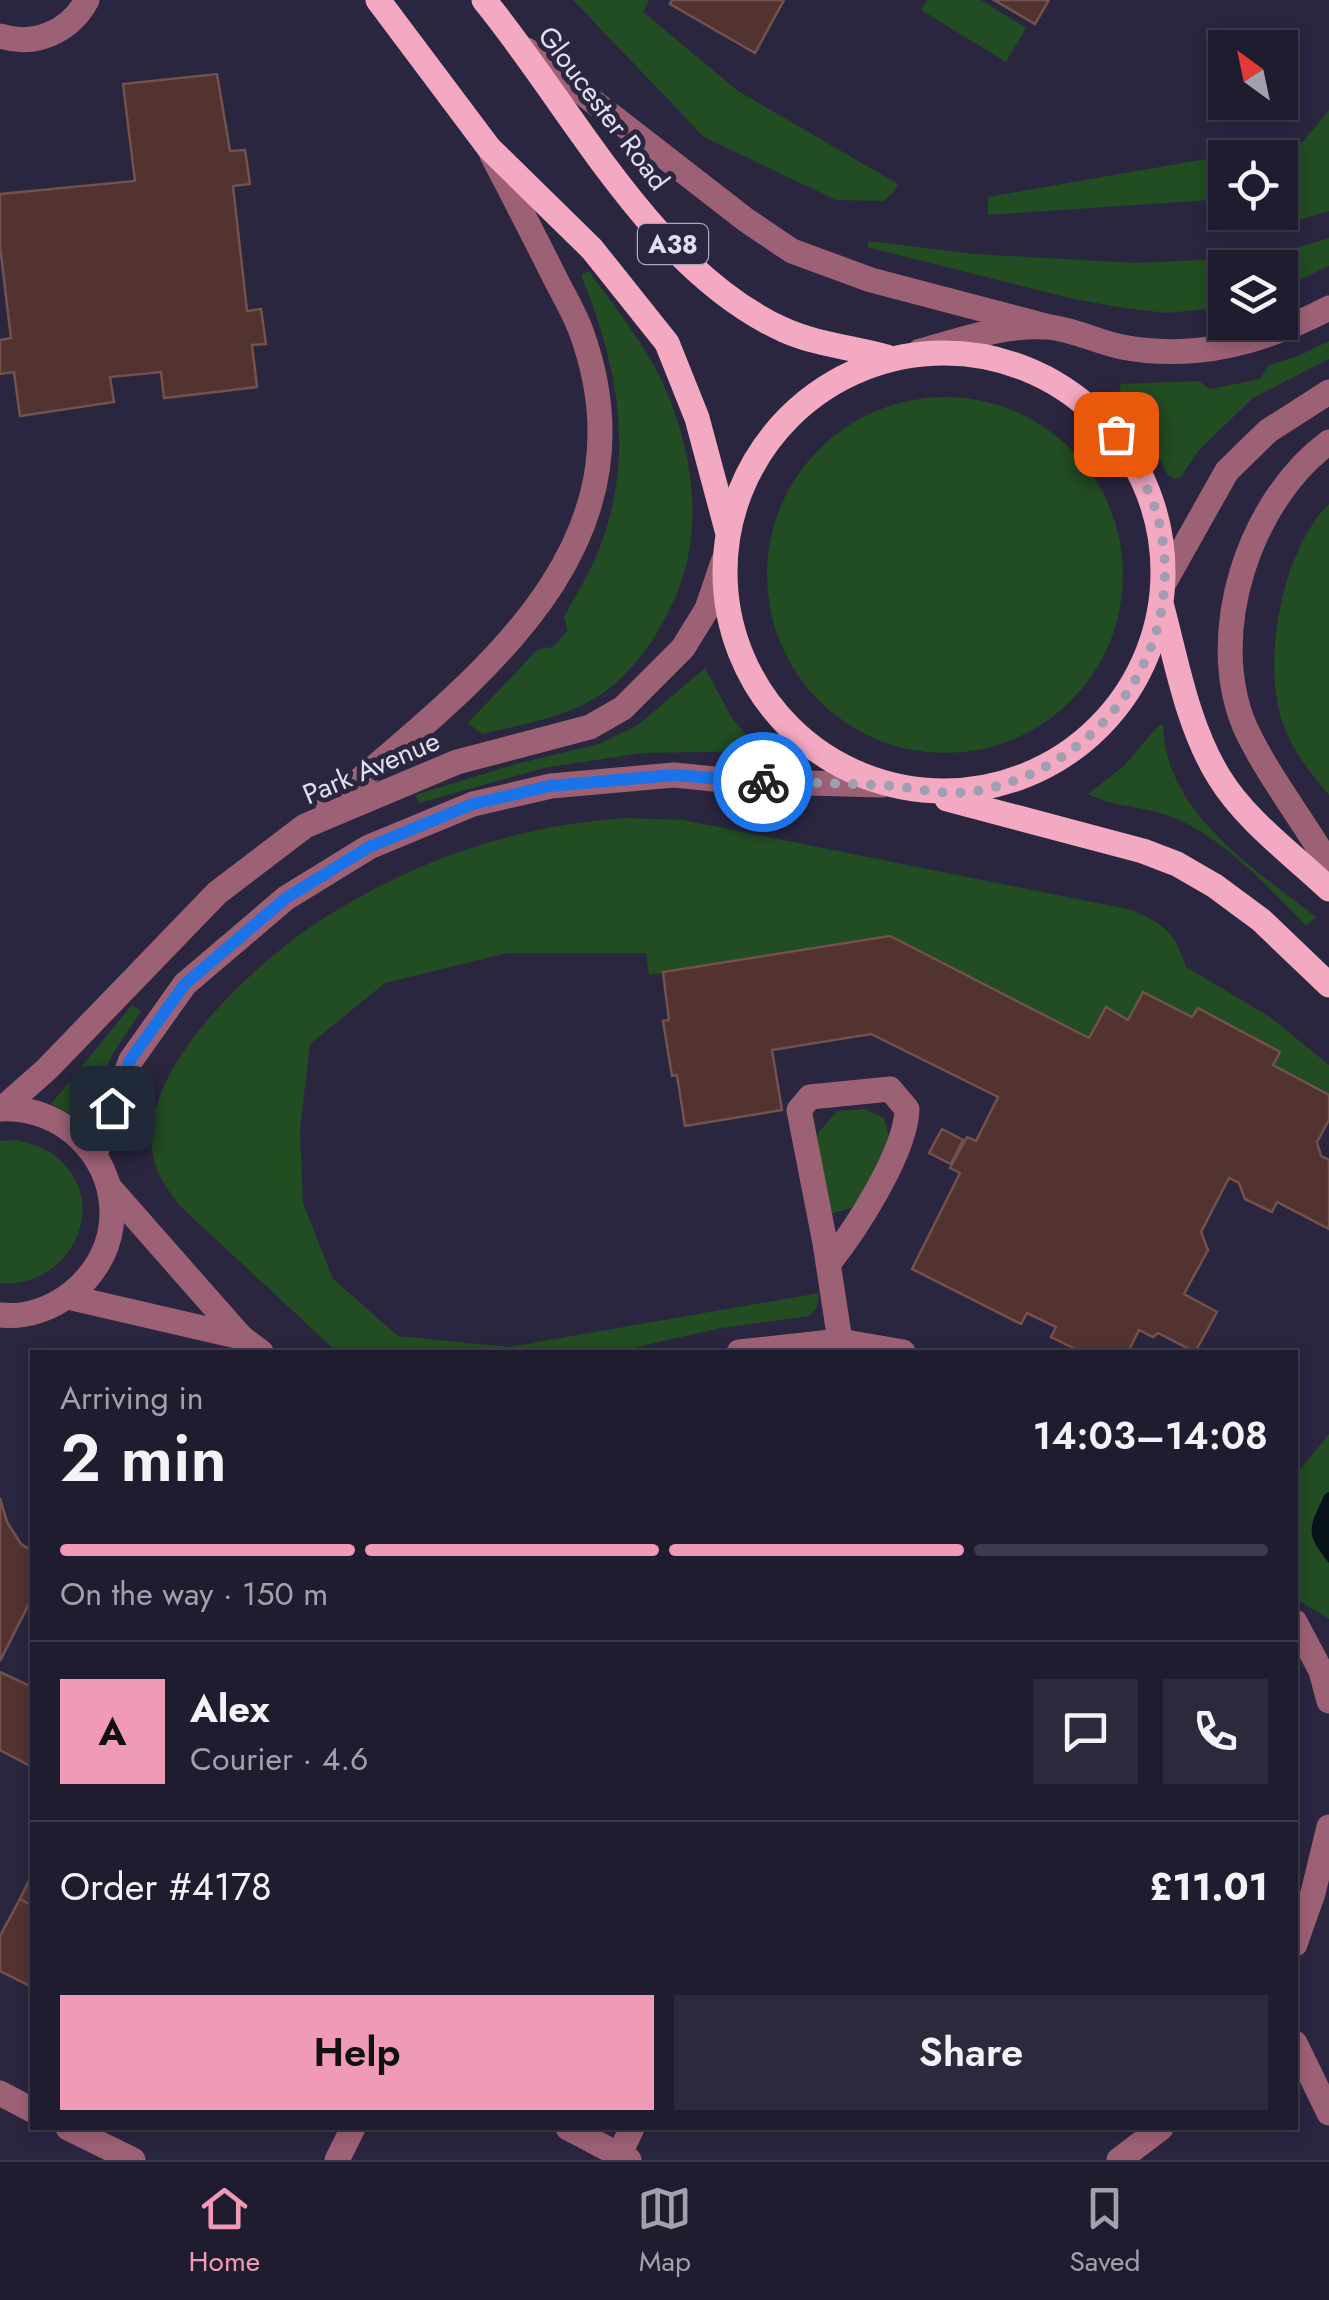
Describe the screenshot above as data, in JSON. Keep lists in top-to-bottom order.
{
  "streets": {
    "main road": ["Gloucester Road", "A38"],
    "street": ["Park Avenue"]
  },
  "north": "top left",
  "page": {
    "heading": ["2 min", "Arriving in", "14:03–14:08"],
    "panel": [
      "Alex",
      "Courier · 4.6",
      "Order #4178",
      "£11.01"
    ],
    "bar": "On the way · 150 m",
    "round": "A",
    "buttons": ["Help", "Share"],
    "tabs": ["Home", "Map", "Saved"]
  }
}
